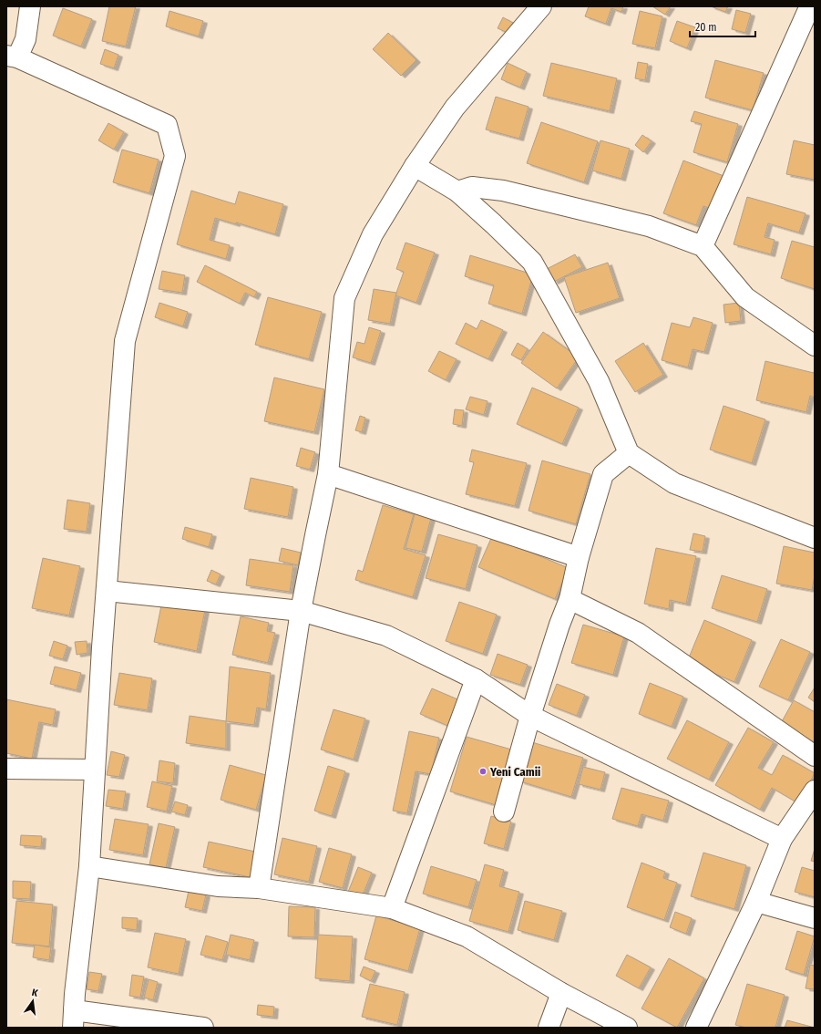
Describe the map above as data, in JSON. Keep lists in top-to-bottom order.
{
  "places": ["Yeni Camii"],
  "scale_bar": "20 m",
  "north": "top"
}
